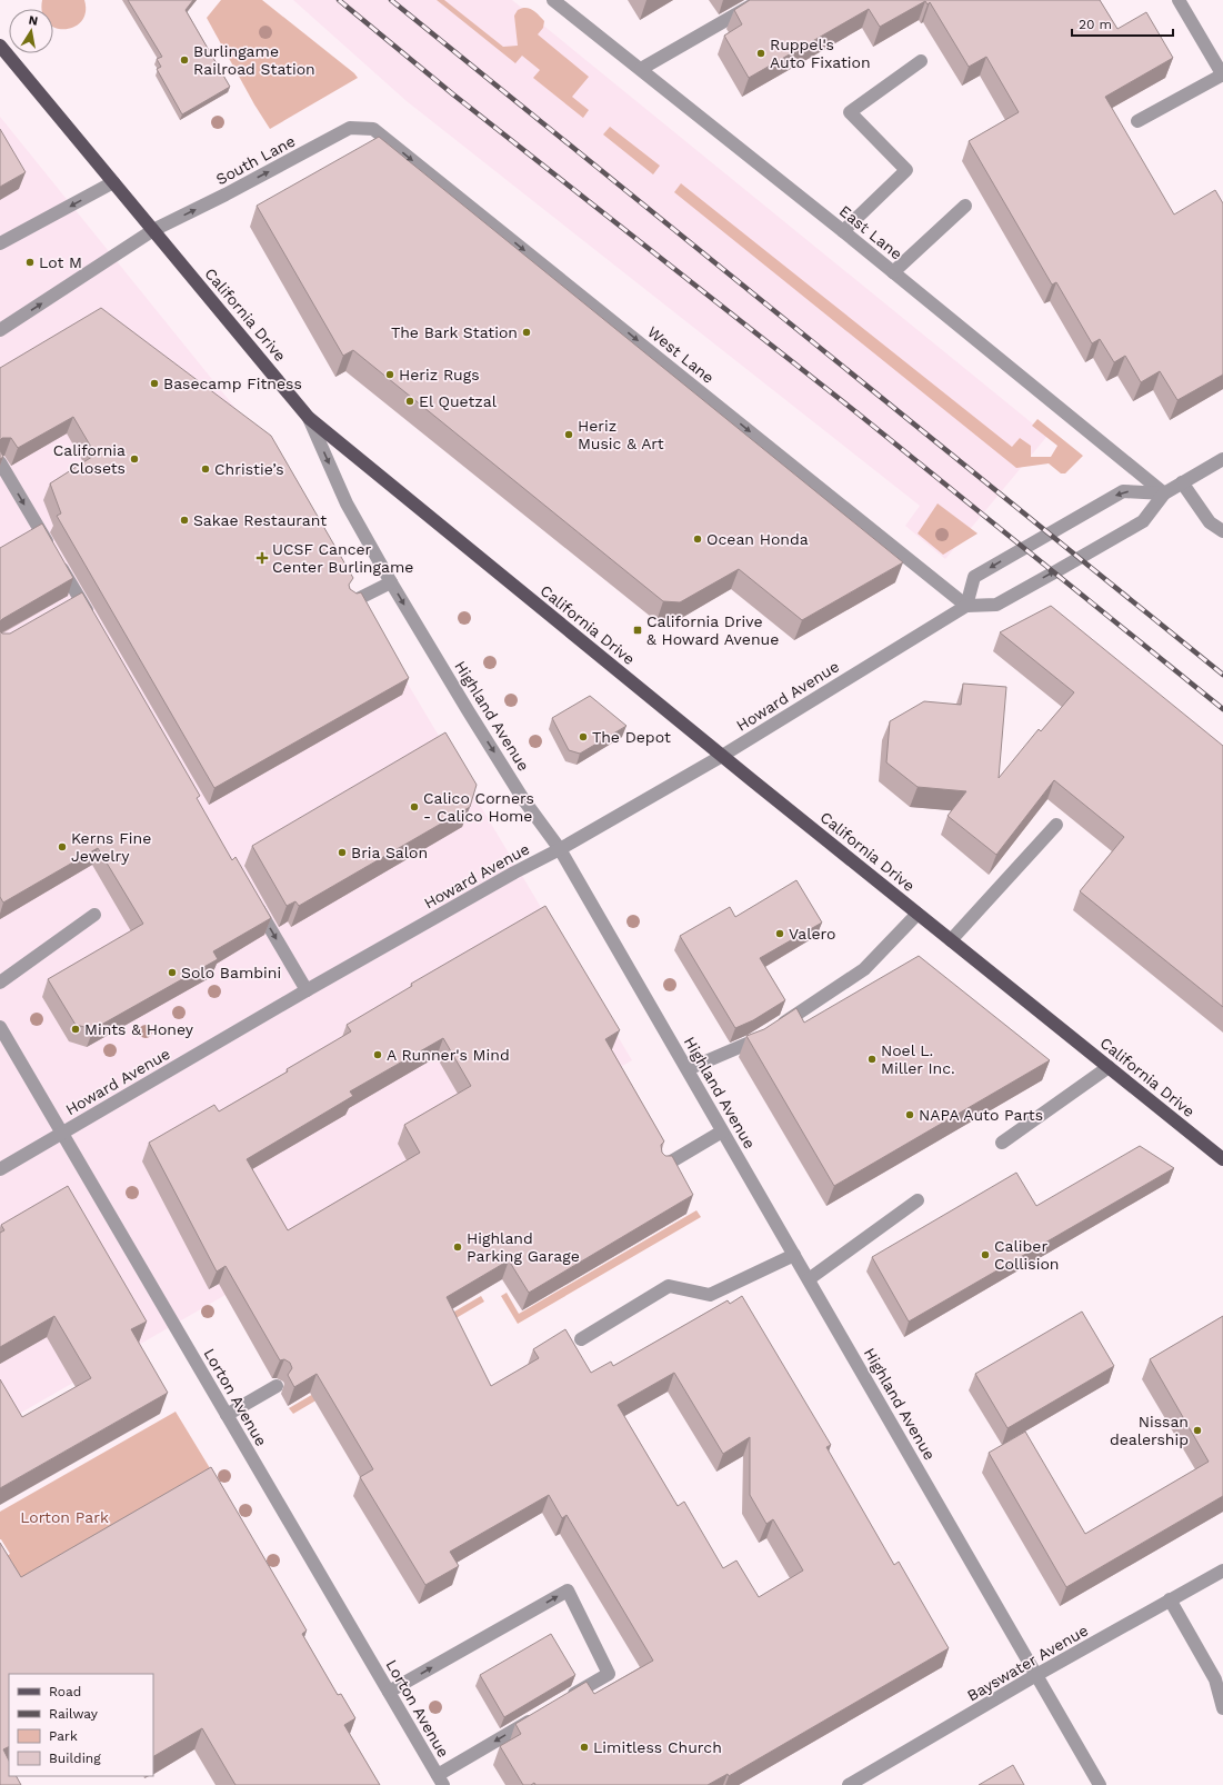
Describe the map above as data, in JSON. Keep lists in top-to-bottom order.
{
  "streets": {
    "main road": ["California Drive"],
    "street": [
      "South Lane",
      "East Lane",
      "West Lane",
      "Howard Avenue",
      "Highland Avenue",
      "Lorton Avenue",
      "Bayswater Avenue"
    ]
  },
  "crossings": [
    ["South Lane", "California Drive"],
    ["South Lane", "West Lane"],
    ["East Lane", "Howard Avenue"],
    ["California Drive", "Howard Avenue"],
    ["California Drive", "Highland Avenue"],
    ["West Lane", "Howard Avenue"],
    ["Howard Avenue", "Highland Avenue"],
    ["Howard Avenue", "Lorton Avenue"],
    ["Highland Avenue", "Bayswater Avenue"]
  ],
  "one_way": ["West Lane"],
  "parks": ["Lorton Park"],
  "places": {
    "other": [
      "Ruppel's Auto Fixation",
      "Burlingame Railroad Station",
      "Lot M",
      "The Bark Station",
      "Heriz Rugs",
      "Basecamp Fitness",
      "El Quetzal",
      "Heriz Music & Art",
      "California Closets",
      "Christie’s",
      "Sakae Restaurant",
      "Ocean Honda",
      "The Depot",
      "Calico Corners - Calico Home",
      "Kerns Fine Jewelry",
      "Bria Salon",
      "Valero",
      "Solo Bambini",
      "Mints & Honey",
      "A Runner's Mind",
      "Noel L. Miller Inc.",
      "NAPA Auto Parts",
      "Highland Parking Garage",
      "Caliber Collision",
      "Nissan dealership",
      "Limitless Church"
    ],
    "health": ["UCSF Cancer Center Burlingame"],
    "transit": ["California Drive & Howard Avenue"]
  },
  "legend": [
    "Road",
    "Railway",
    "Park",
    "Building"
  ],
  "scale_bar": "20 m",
  "north": "top"
}
